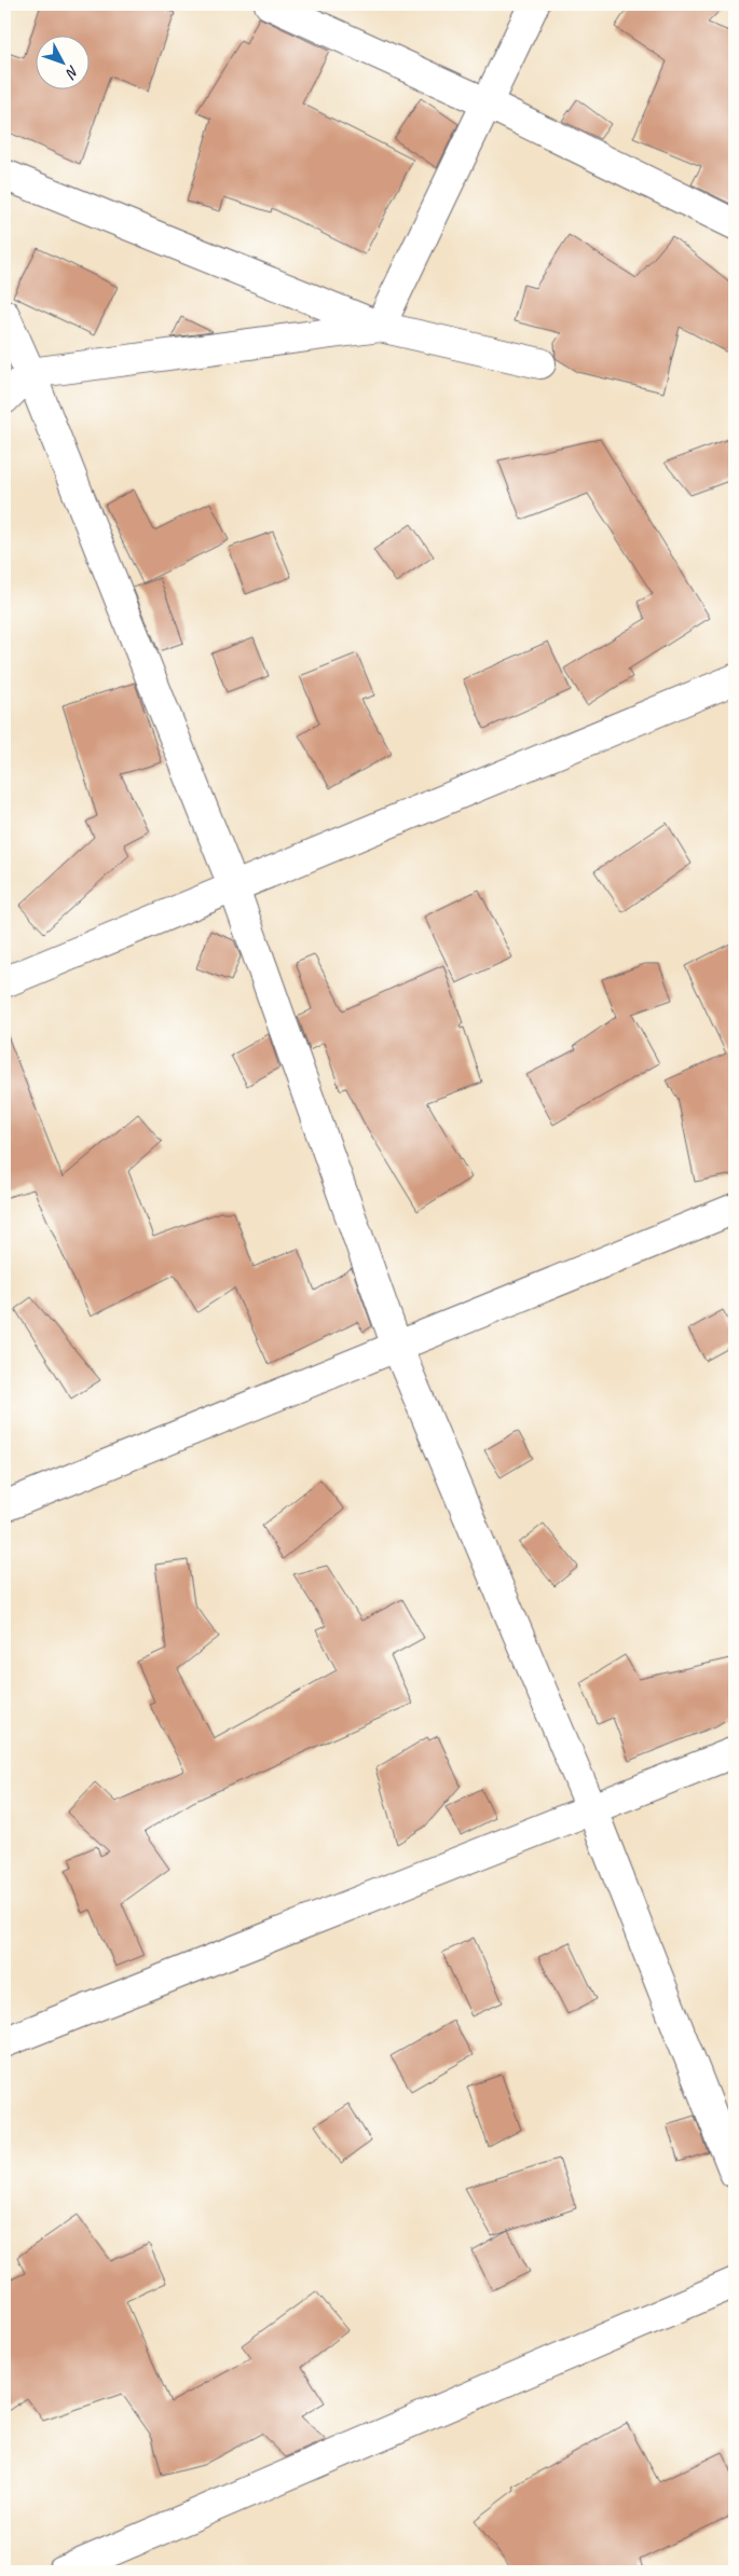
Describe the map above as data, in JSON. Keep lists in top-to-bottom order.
{
  "north": "bottom right"
}
